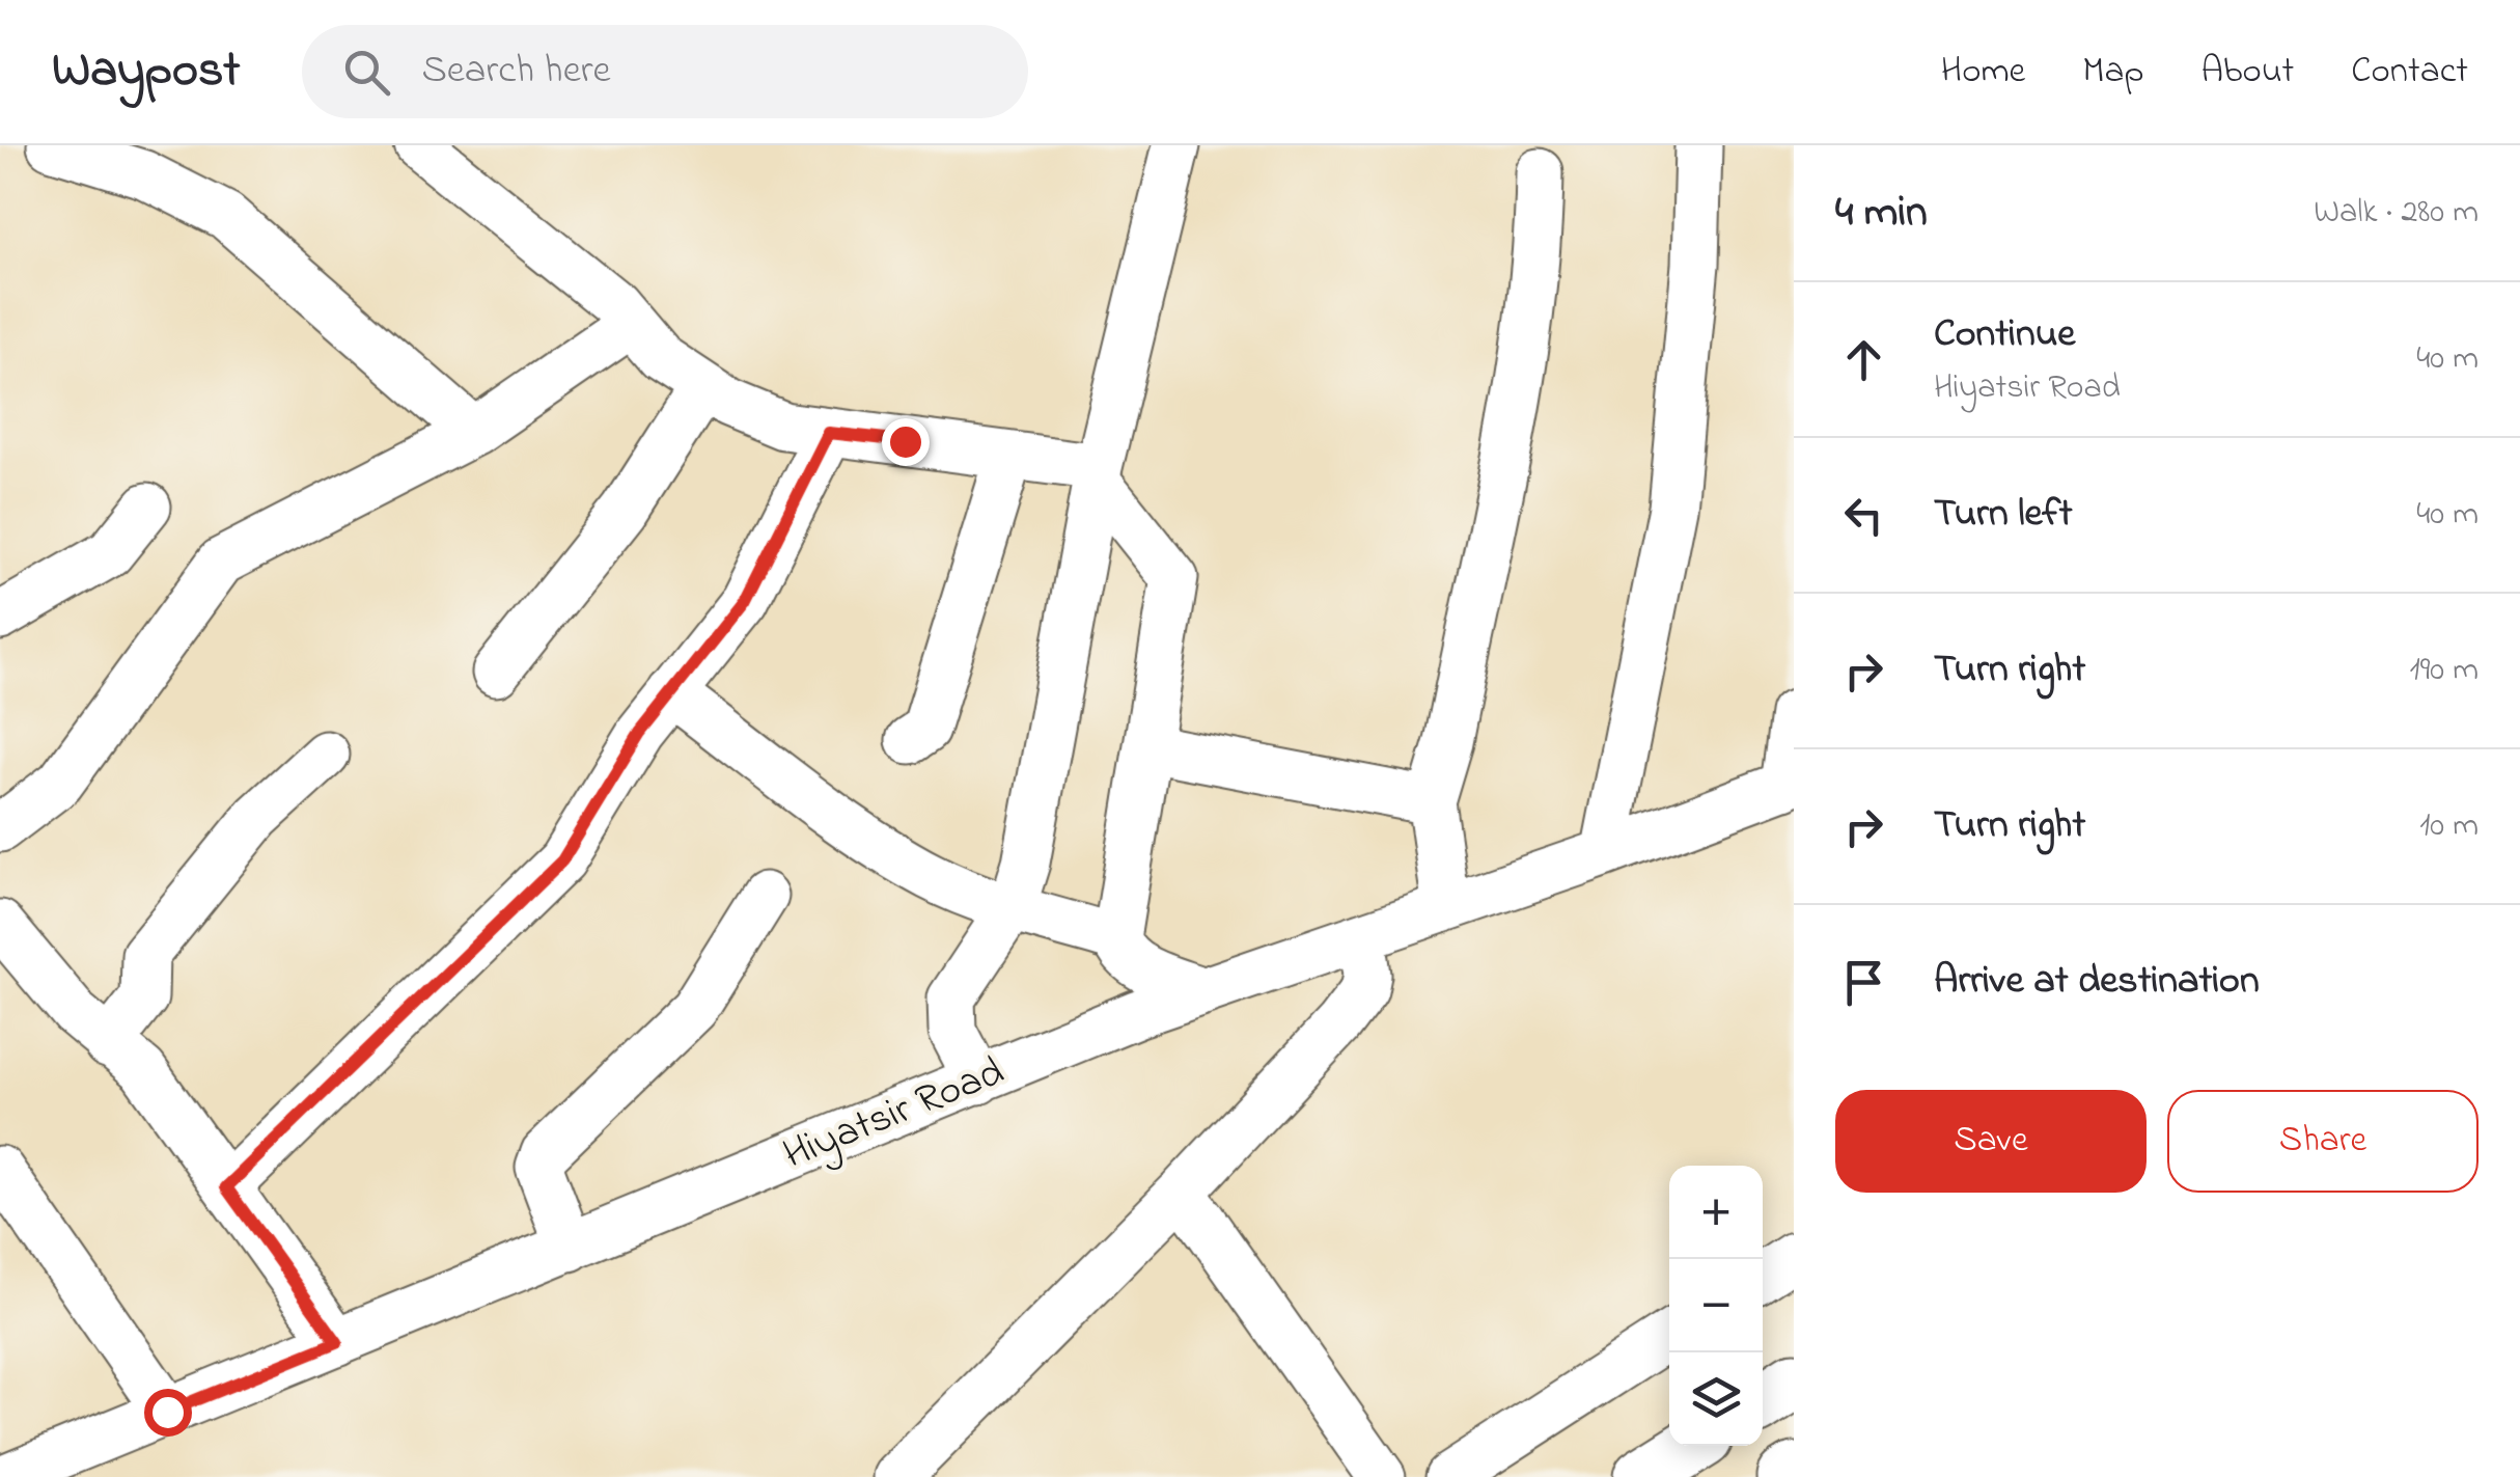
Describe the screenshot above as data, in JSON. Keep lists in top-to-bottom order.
{
  "streets": {
    "street": ["Hiyatsir Road"]
  },
  "page": {
    "header": "Waypost",
    "search": "Search here",
    "nav": [
      "Home",
      "Map",
      "About",
      "Contact"
    ],
    "heading": ["4 min", "Walk · 280 m"],
    "list": [
      ["Continue", "Hiyatsir Road", "40 m"],
      ["Turn left", "40 m"],
      ["Turn right", "190 m"],
      ["Turn right", "10 m"],
      "Arrive at destination"
    ],
    "buttons": ["Save", "Share"],
    "map_buttons": ["+", "−"]
  }
}
